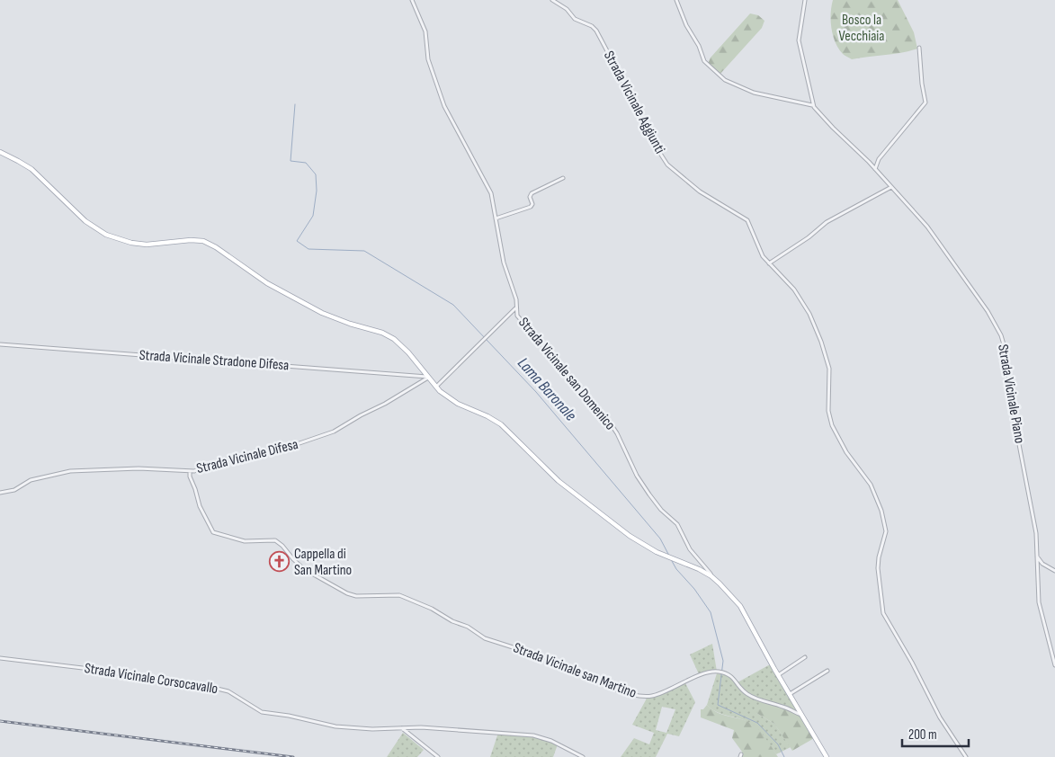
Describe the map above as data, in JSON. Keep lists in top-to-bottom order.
{
  "streets": {
    "street": [
      "Strada Vicinale Aggiunti",
      "Strada Vicinale Stradone Difesa",
      "Strada Vicinale san Domenico",
      "Strada Vicinale Piano",
      "Strada Vicinale Difesa",
      "Strada Vicinale san Martino",
      "Strada Vicinale Corsocavallo"
    ]
  },
  "crossings": [
    ["Strada Vicinale Stradone Difesa", "Strada Vicinale Difesa"],
    ["Strada Vicinale Difesa", "Strada Vicinale san Martino"]
  ],
  "water": ["Lama Baronale"],
  "parks": ["Bosco la Vecchiaia"],
  "places": {
    "church": ["Cappella di San Martino"]
  },
  "scale_bar": "200 m"
}
